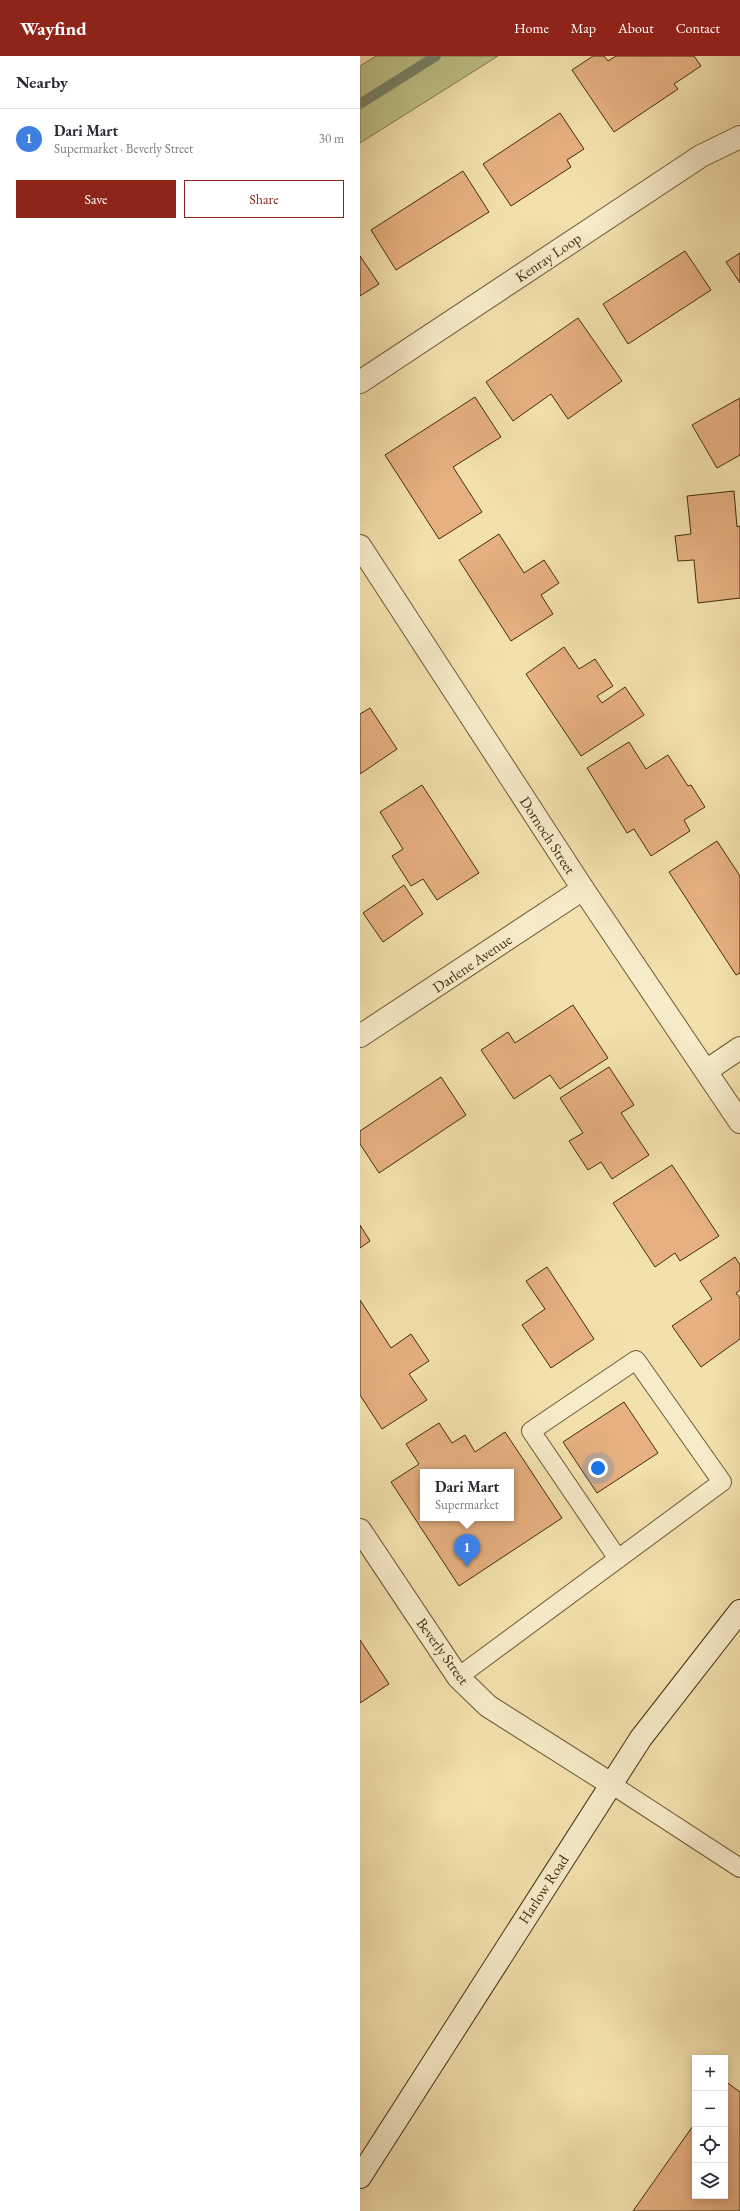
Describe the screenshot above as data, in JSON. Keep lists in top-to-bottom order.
{
  "streets": {
    "street": [
      "Kenray Loop",
      "Dornoch Street",
      "Darlene Avenue",
      "Beverly Street",
      "Harlow Road"
    ]
  },
  "crossings": [
    ["Dornoch Street", "Darlene Avenue"],
    ["Beverly Street", "Harlow Road"]
  ],
  "page": {
    "header": "Wayfind",
    "nav": [
      "Home",
      "Map",
      "About",
      "Contact"
    ],
    "heading": "Nearby",
    "list": [
      {
        "mark": "1",
        "name": "Dari Mart",
        "note": "Supermarket · Beverly Street",
        "value": "30 m"
      }
    ],
    "buttons": ["Save", "Share"],
    "popup": ["Dari Mart", "Supermarket"],
    "pins": "1",
    "map_buttons": ["+", "−"]
  }
}
